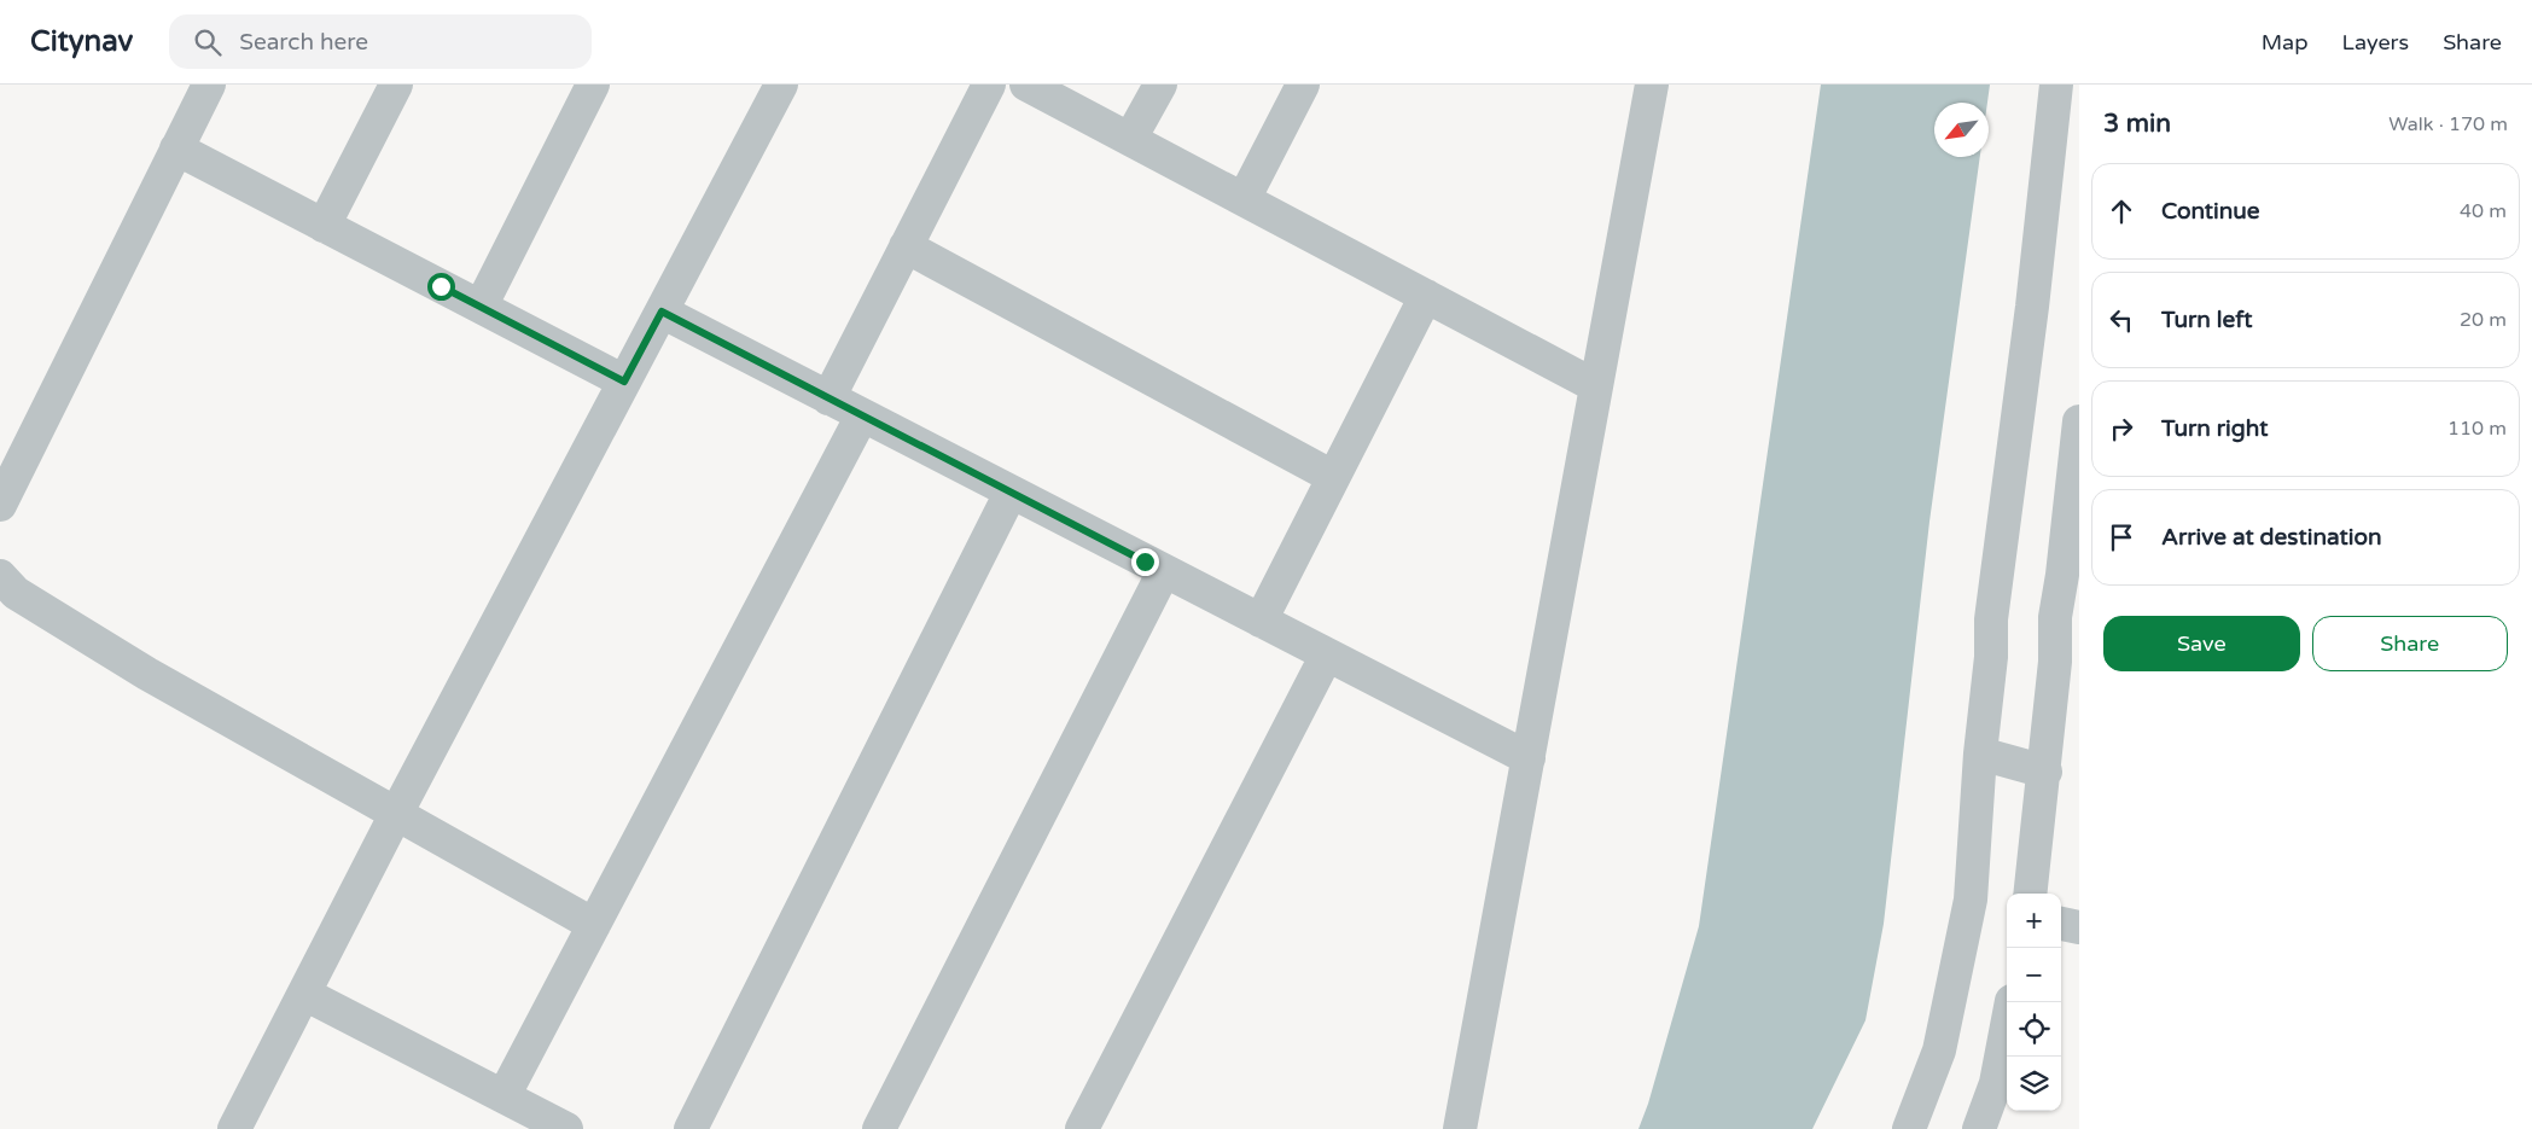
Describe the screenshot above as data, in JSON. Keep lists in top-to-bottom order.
{
  "north": "bottom left",
  "page": {
    "header": "Citynav",
    "search": "Search here",
    "nav": ["Map", "Layers", "Share"],
    "heading": ["3 min", "Walk · 170 m"],
    "list": [
      ["Continue", "40 m"],
      ["Turn left", "20 m"],
      ["Turn right", "110 m"],
      "Arrive at destination"
    ],
    "buttons": ["Save", "Share"],
    "map_buttons": ["+", "−"]
  }
}
